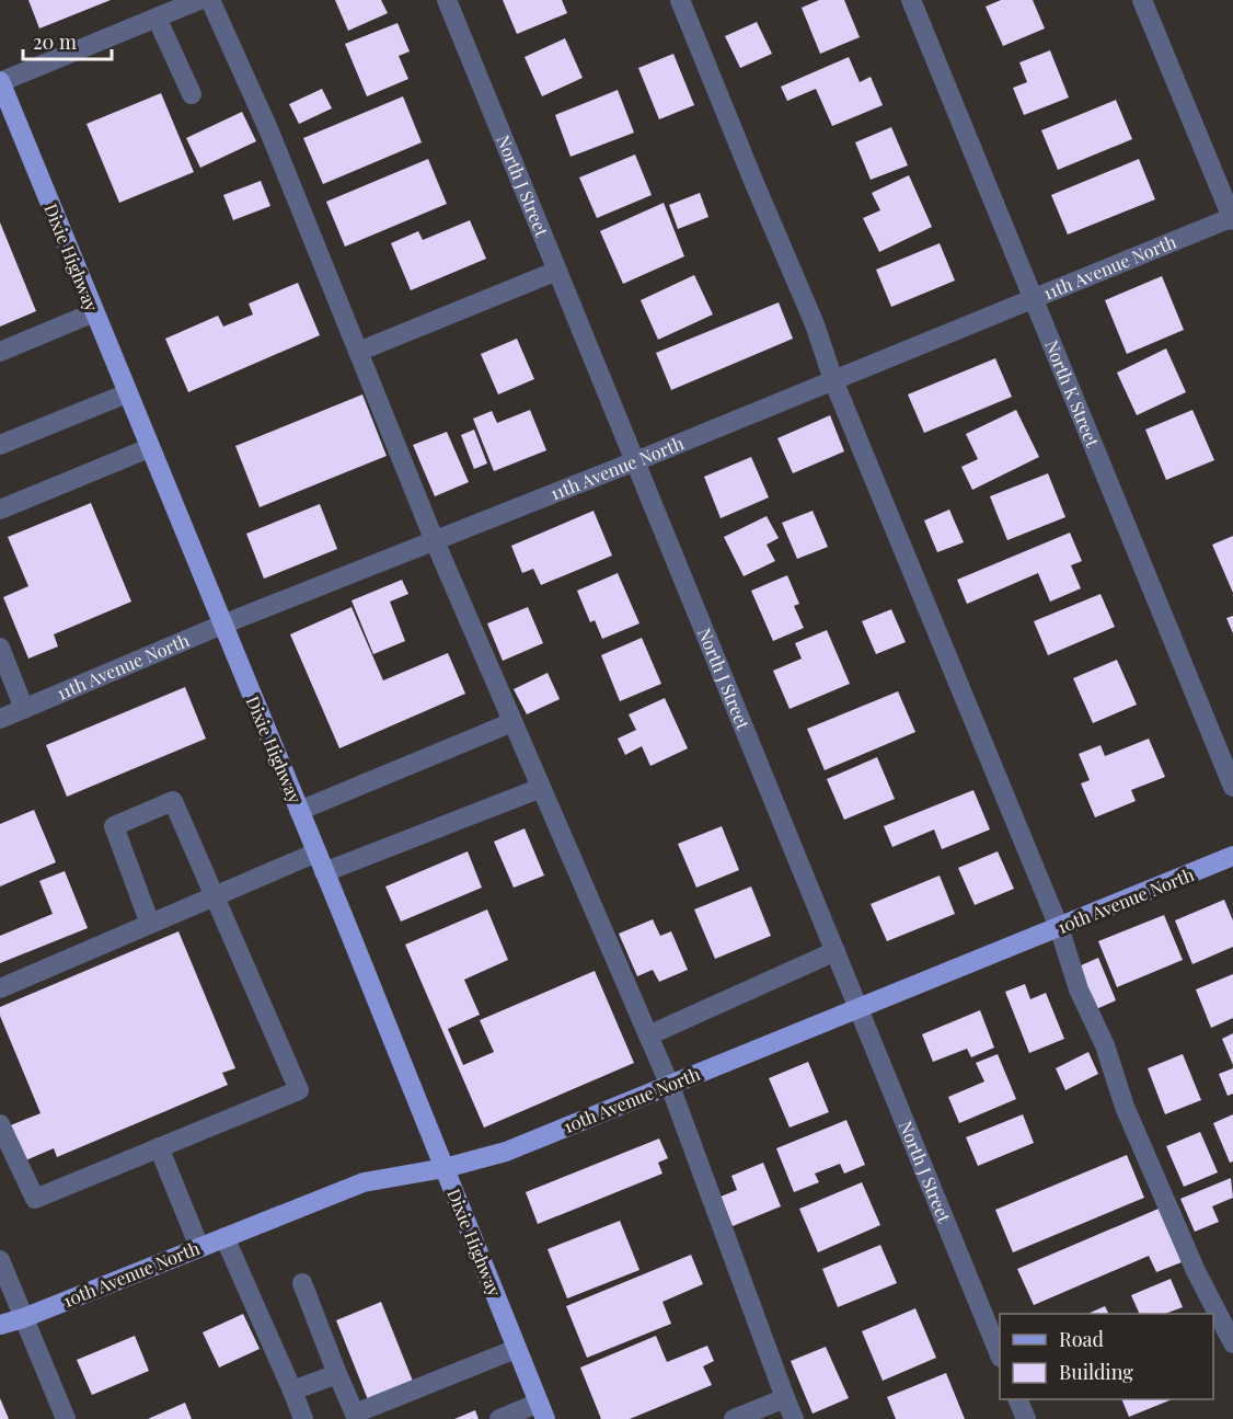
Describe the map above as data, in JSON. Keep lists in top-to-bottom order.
{
  "streets": {
    "main road": ["Dixie Highway", "10th Avenue North"],
    "street": ["North J Street", "11th Avenue North", "North K Street"]
  },
  "crossings": [
    ["North J Street", "11th Avenue North"],
    ["North J Street", "10th Avenue North"],
    ["Dixie Highway", "11th Avenue North"],
    ["Dixie Highway", "10th Avenue North"],
    ["11th Avenue North", "North K Street"]
  ],
  "legend": ["Road", "Building"],
  "scale_bar": "20 m"
}
